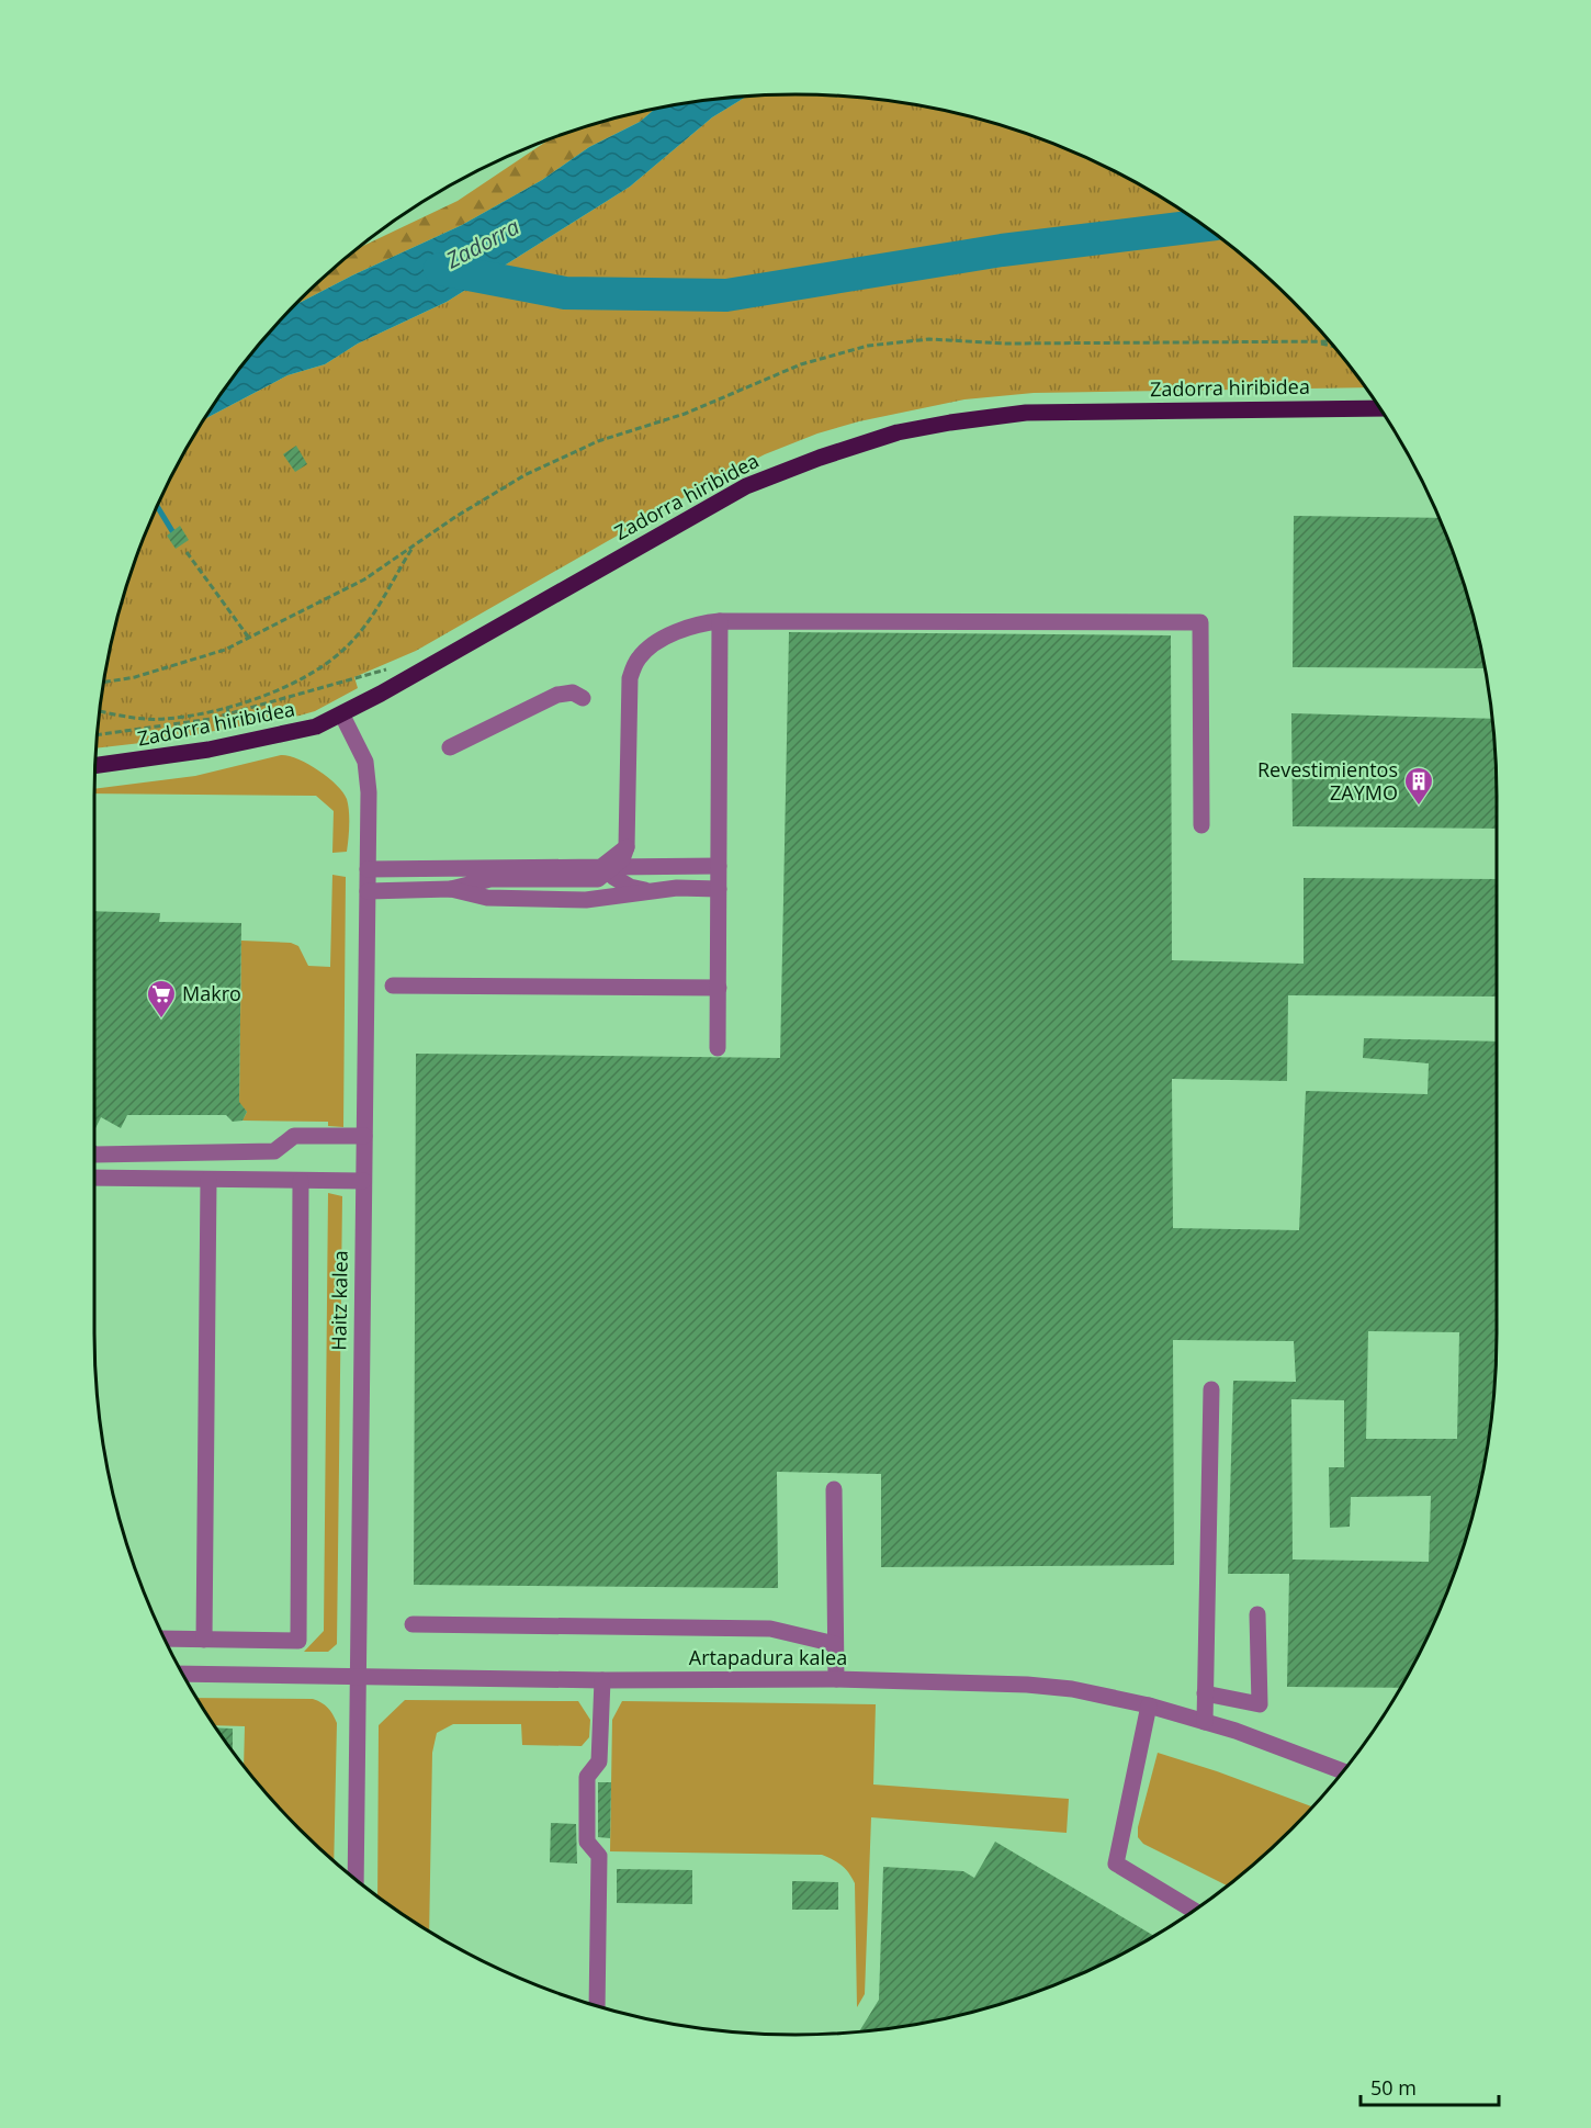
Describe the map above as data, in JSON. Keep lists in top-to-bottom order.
{
  "streets": {
    "main road": ["Zadorra hiribidea"],
    "street": ["Haitz kalea", "Artapadura kalea"]
  },
  "crossings": [
    ["Zadorra hiribidea", "Haitz kalea"],
    ["Haitz kalea", "Artapadura kalea"]
  ],
  "water": ["Zadorra"],
  "places": {
    "building": ["Revestimientos ZAYMO"],
    "supermarket": ["Makro"]
  },
  "scale_bar": "50 m"
}
